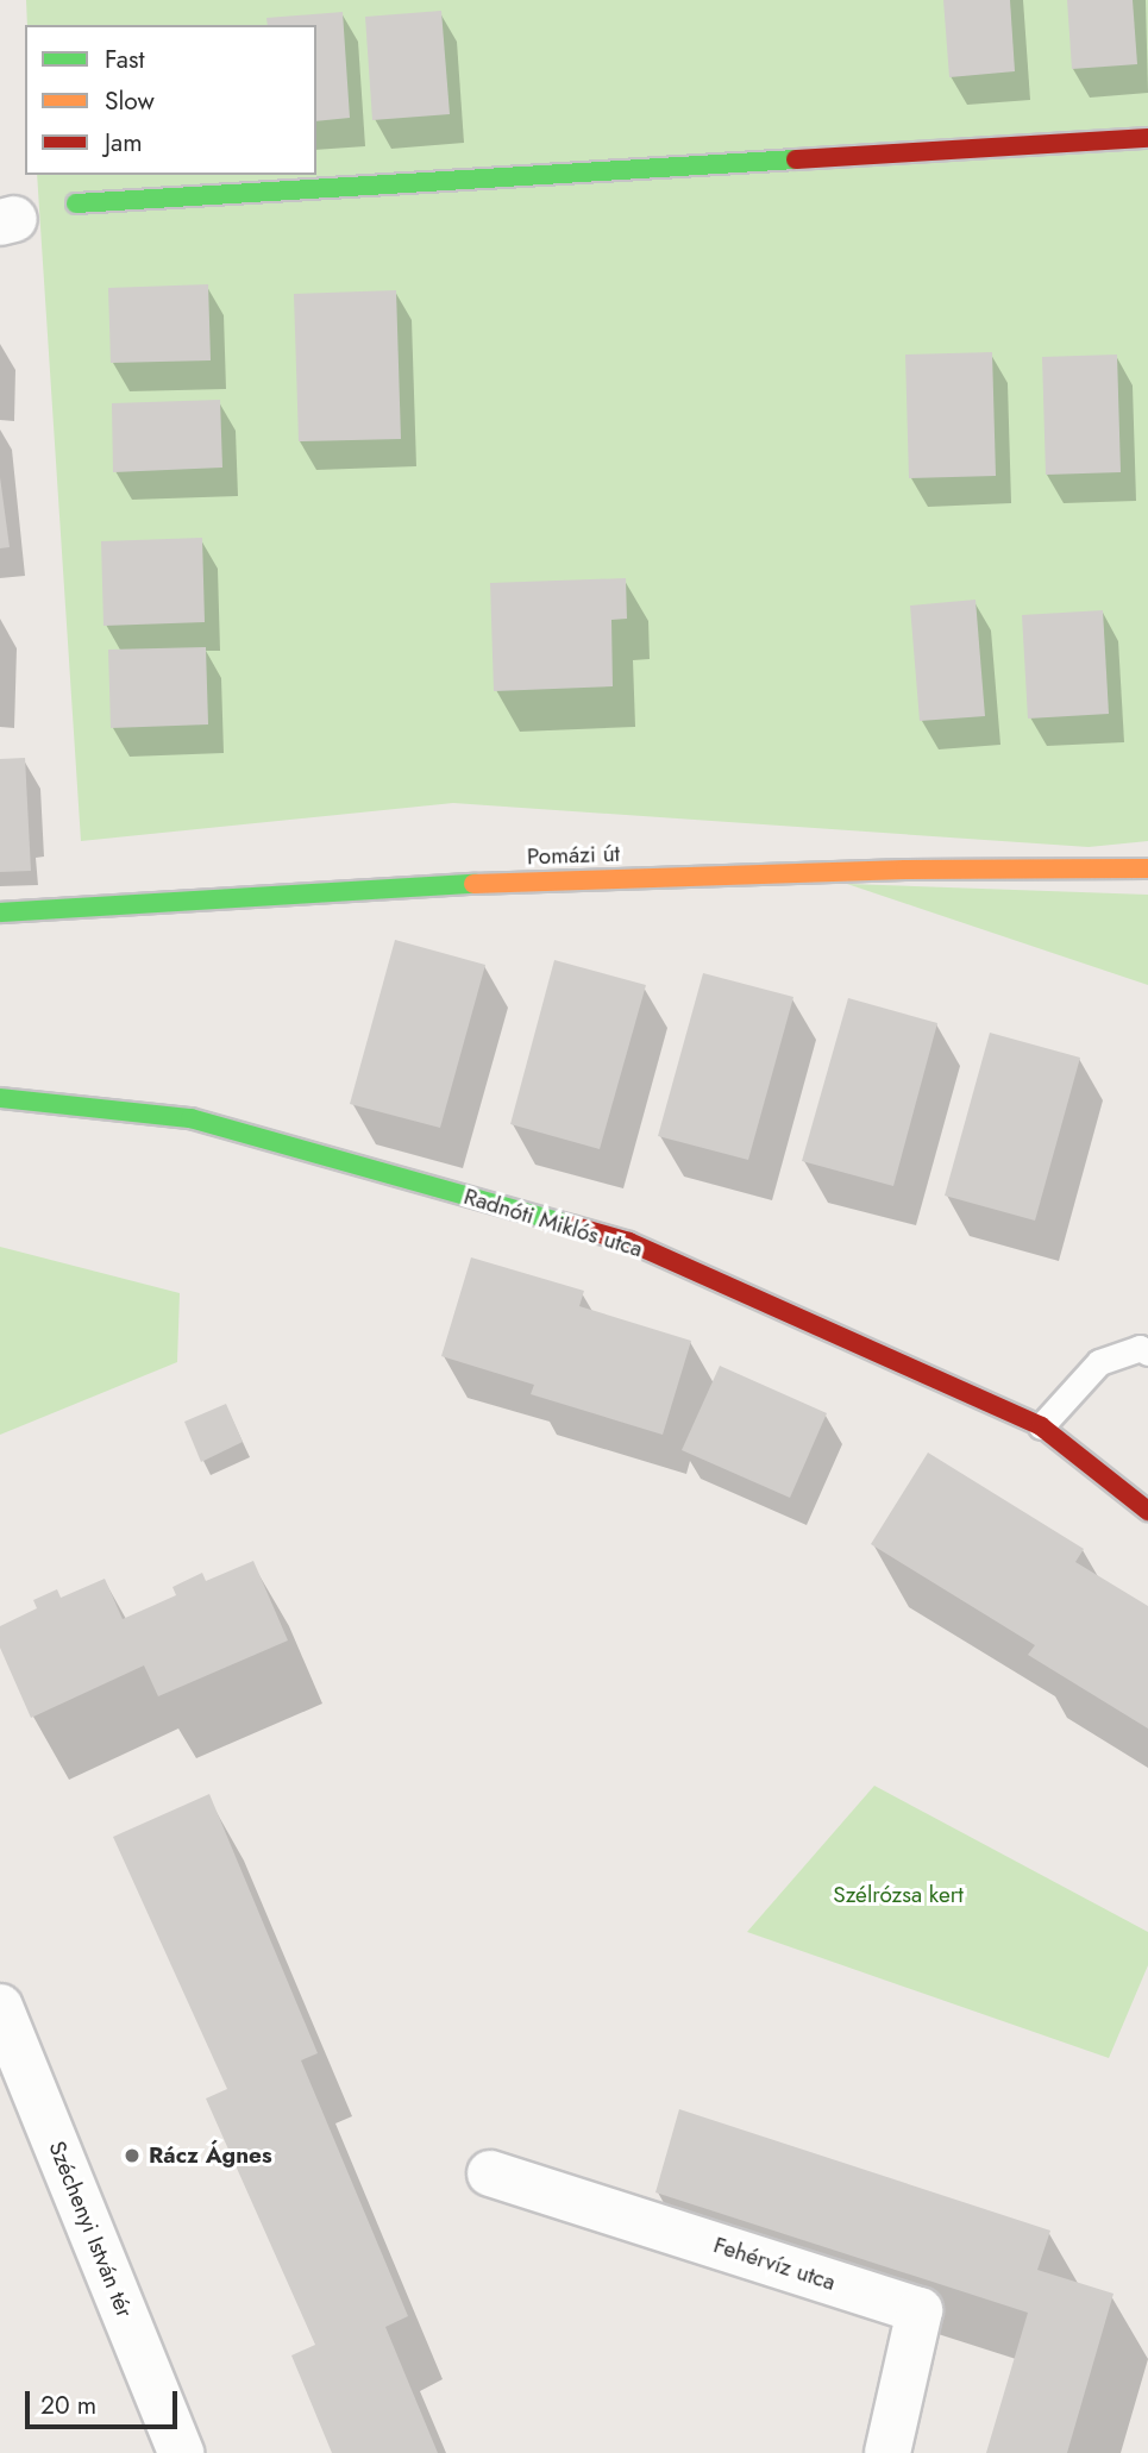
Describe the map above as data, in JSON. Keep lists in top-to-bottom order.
{
  "streets": {
    "street": [
      "Pomázi út",
      "Radnóti Miklós utca",
      "Széchenyi István tér",
      "Fehérvíz utca"
    ]
  },
  "parks": ["Szélrózsa kert"],
  "places": ["Rácz Ágnes"],
  "legend": ["Fast", "Slow", "Jam"],
  "scale_bar": "20 m"
}
